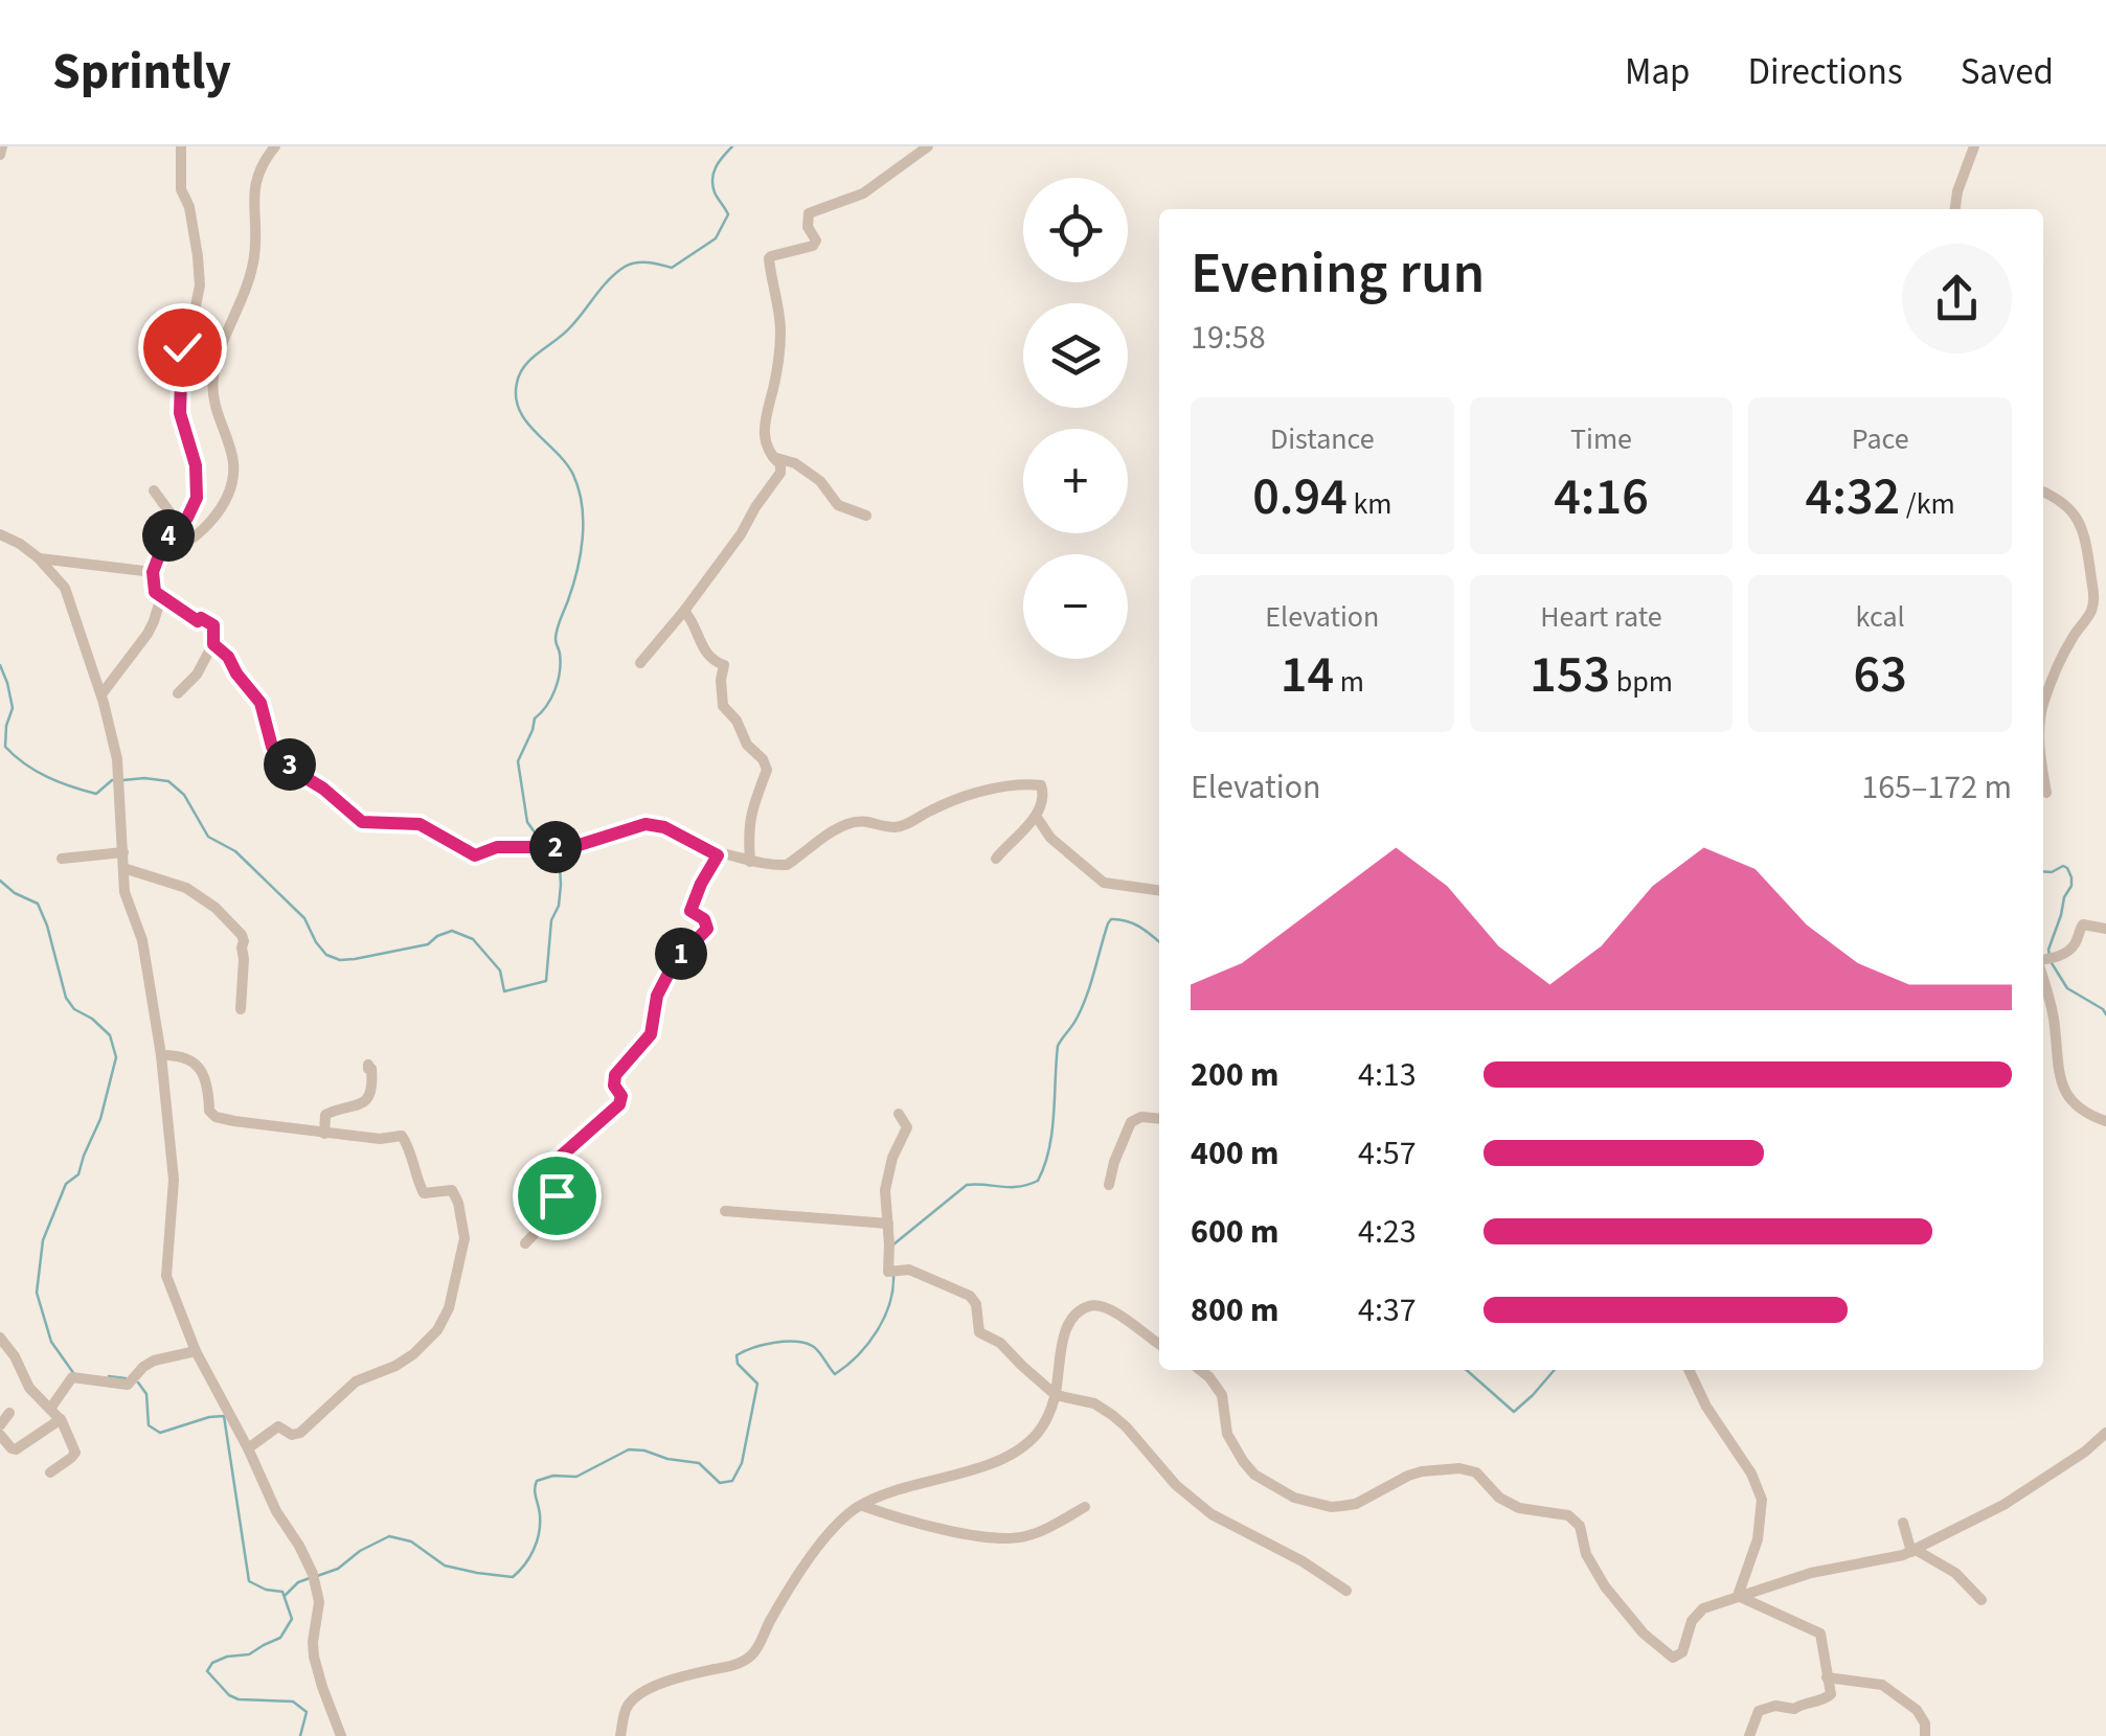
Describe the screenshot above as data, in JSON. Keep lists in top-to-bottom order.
{
  "page": {
    "header": "Sprintly",
    "nav": ["Map", "Directions", "Saved"],
    "map_buttons": ["+", "−"],
    "heading": ["Evening run", "19:58"],
    "stats": [
      ["Distance", "0.94 km"],
      ["Time", "4:16"],
      ["Pace", "4:32 /km"],
      ["Elevation", "14 m"],
      ["Heart rate", "153 bpm"],
      ["kcal", "63"]
    ],
    "pins": [
      "4",
      "3",
      "2",
      "1"
    ],
    "chart": ["Elevation", "165–172 m"],
    "list": [
      {
        "name": "200 m",
        "note": "4:13"
      },
      {
        "name": "400 m",
        "note": "4:57"
      },
      {
        "name": "600 m",
        "note": "4:23"
      },
      {
        "name": "800 m",
        "note": "4:37"
      }
    ]
  }
}
